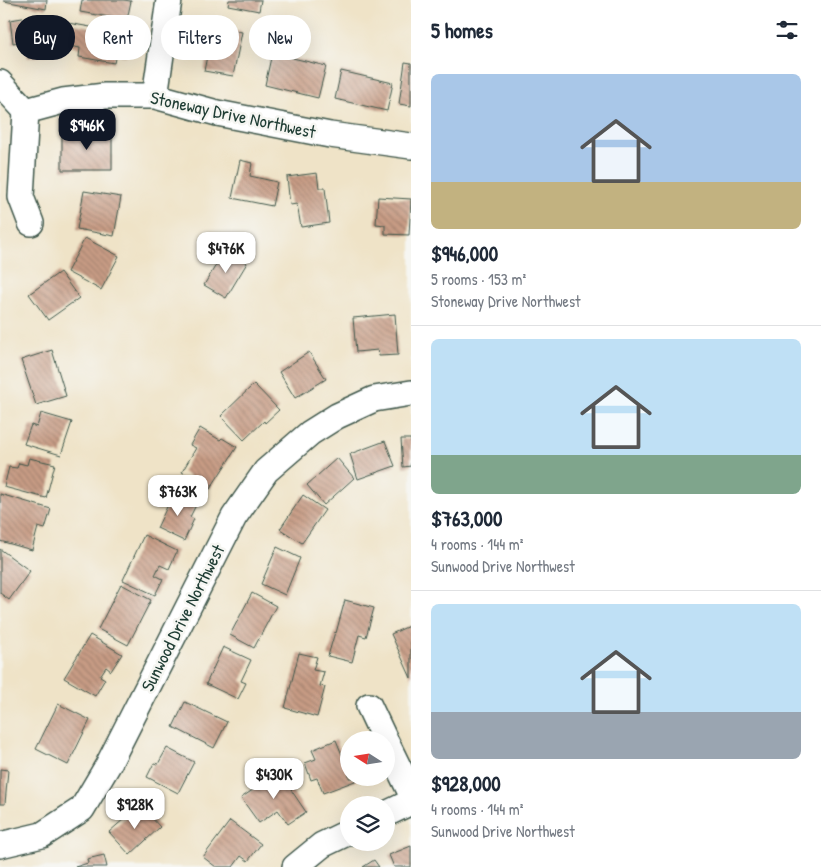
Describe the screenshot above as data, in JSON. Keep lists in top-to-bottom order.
{
  "streets": {
    "street": ["Stoneway Drive Northwest", "Sunwood Drive Northwest"]
  },
  "north": "left",
  "page": {
    "heading": "5 homes",
    "chip": [
      "Buy",
      "Rent",
      "Filters",
      "New"
    ],
    "list": [
      {
        "name": "$946,000",
        "note": "5 rooms · 153 m² · Stoneway Drive Northwest"
      },
      {
        "name": "$763,000",
        "note": "4 rooms · 144 m² · Sunwood Drive Northwest"
      },
      {
        "name": "$928,000",
        "note": "4 rooms · 144 m² · Sunwood Drive Northwest"
      }
    ],
    "price": [
      "$946K",
      "$476K",
      "$763K",
      "$430K",
      "$928K"
    ]
  }
}
